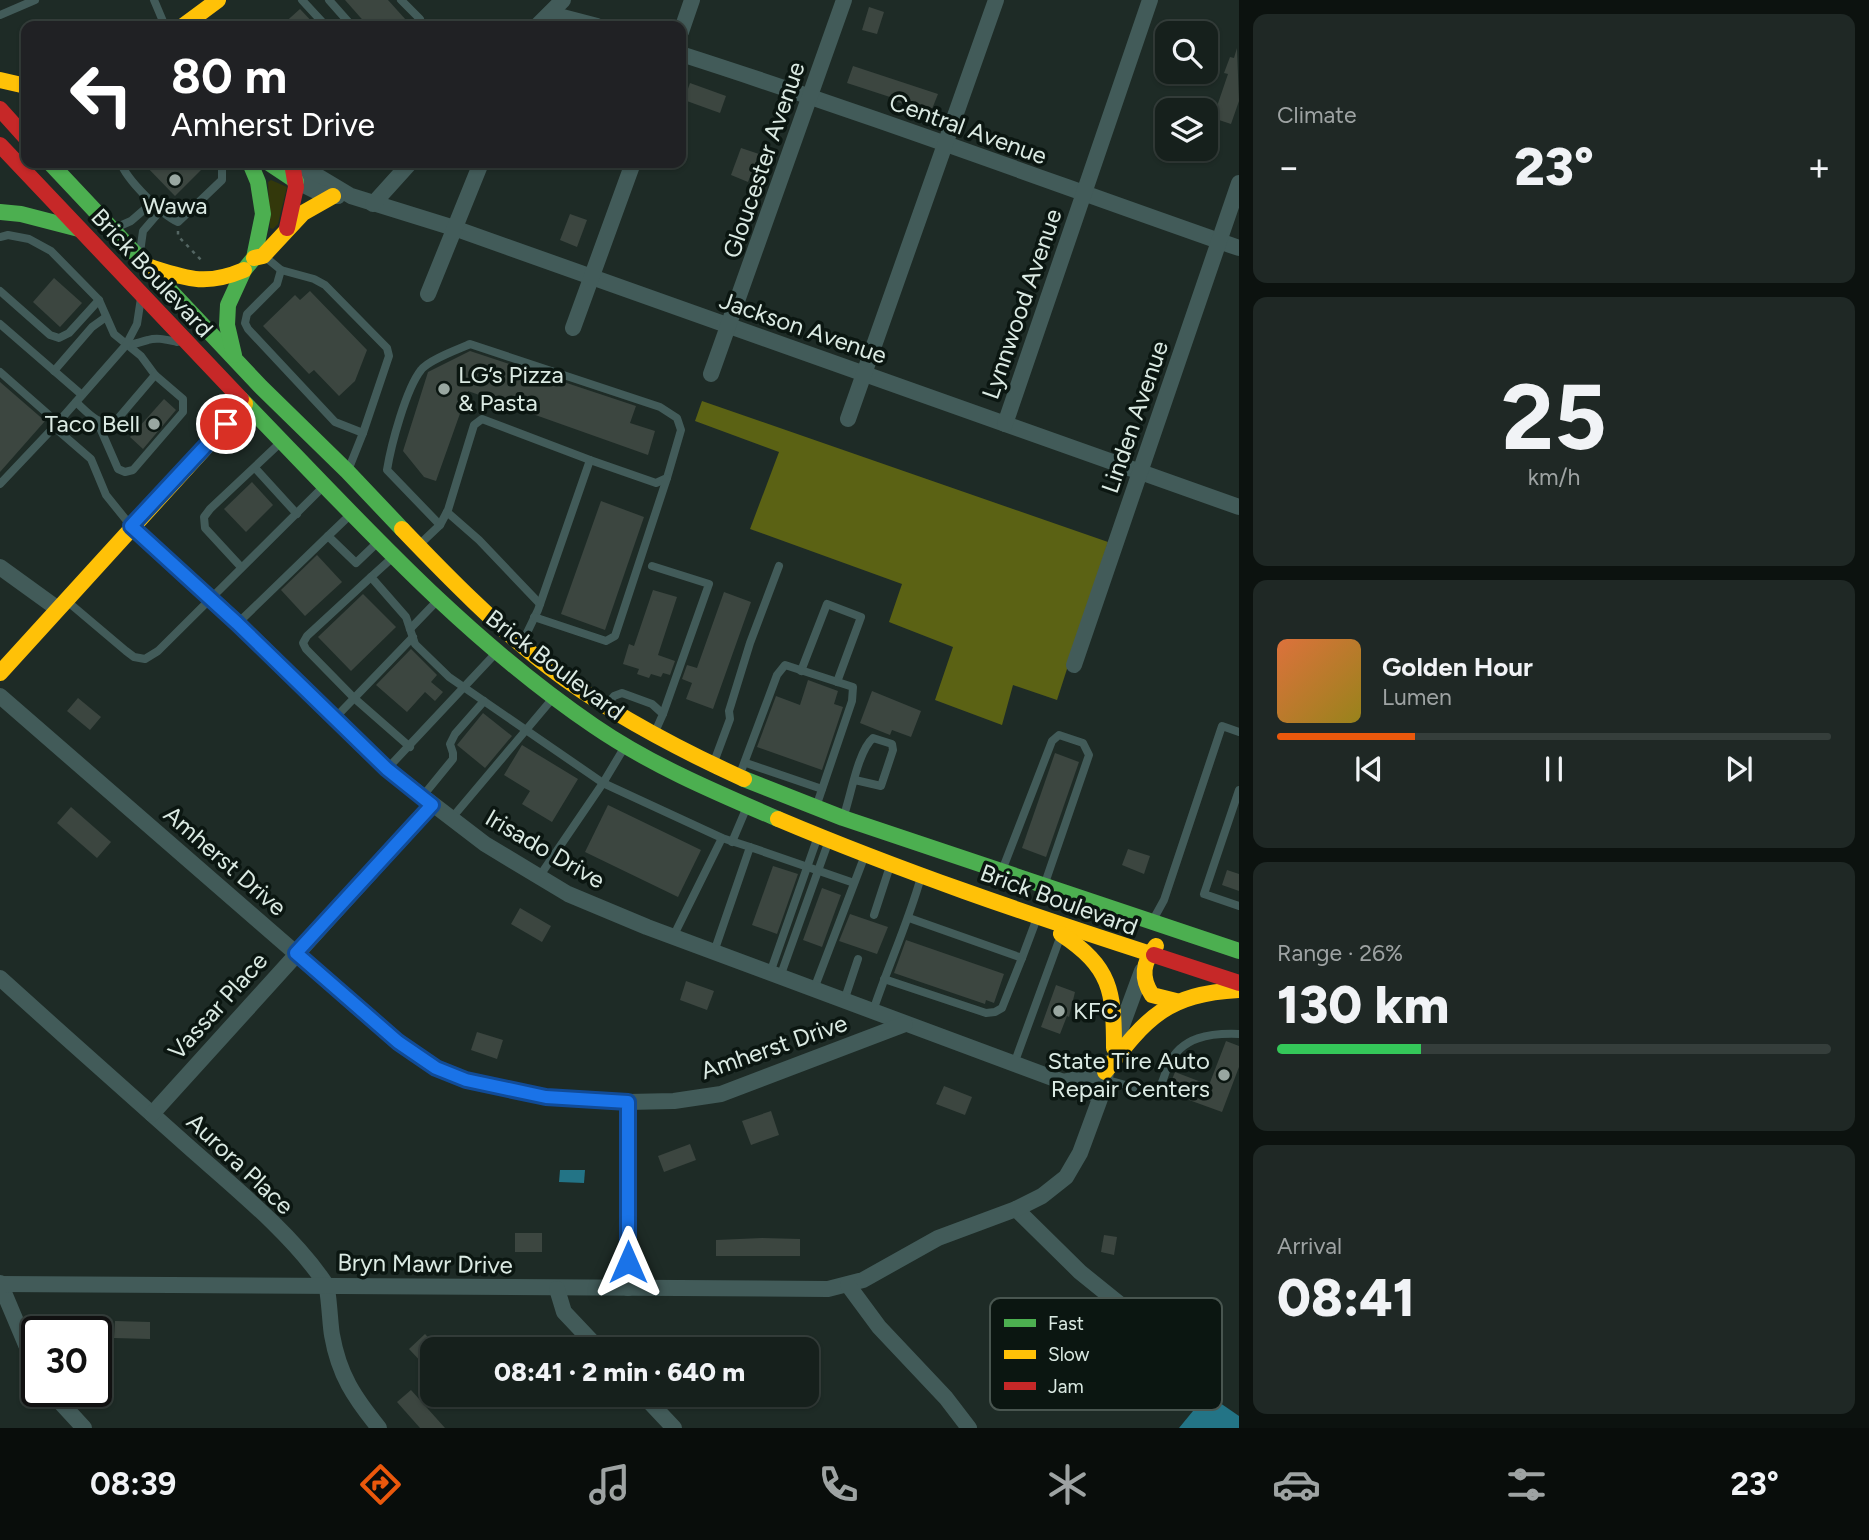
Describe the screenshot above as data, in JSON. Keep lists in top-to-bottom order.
{
  "streets": {
    "main road": ["Brick Boulevard", "Jackson Avenue"],
    "street": [
      "Central Avenue",
      "Gloucester Avenue",
      "Lynnwood Avenue",
      "Linden Avenue",
      "Irisado Drive",
      "Amherst Drive",
      "Vassar Place",
      "Aurora Place",
      "Bryn Mawr Drive"
    ]
  },
  "crossings": [
    ["Central Avenue", "Gloucester Avenue"],
    ["Central Avenue", "Lynnwood Avenue"],
    ["Central Avenue", "Linden Avenue"],
    ["Gloucester Avenue", "Jackson Avenue"],
    ["Brick Boulevard", "Bryn Mawr Drive"],
    ["Lynnwood Avenue", "Jackson Avenue"],
    ["Jackson Avenue", "Linden Avenue"],
    ["Irisado Drive", "Amherst Drive"],
    ["Irisado Drive", "Vassar Place"],
    ["Irisado Drive", "Bryn Mawr Drive"],
    ["Amherst Drive", "Vassar Place"],
    ["Vassar Place", "Aurora Place"],
    ["Aurora Place", "Bryn Mawr Drive"]
  ],
  "places": [
    "Wawa",
    "LG’s Pizza & Pasta",
    "Taco Bell",
    "KFC",
    "State Tire Auto Repair Centers"
  ],
  "legend": ["Fast", "Slow", "Jam"],
  "page": {
    "tile": [
      "Climate",
      ["25", "km/h"],
      ["Range · 26%", "130 km"],
      ["Arrival", "08:41"]
    ],
    "turn": ["80 m", "Amherst Drive"],
    "heat": ["−", "23°", "+"],
    "song": ["Golden Hour", "Lumen"],
    "limit": "30",
    "trip": "08:41 · 2 min · 640 m",
    "tabs": ["08:39", "23°"]
  }
}
